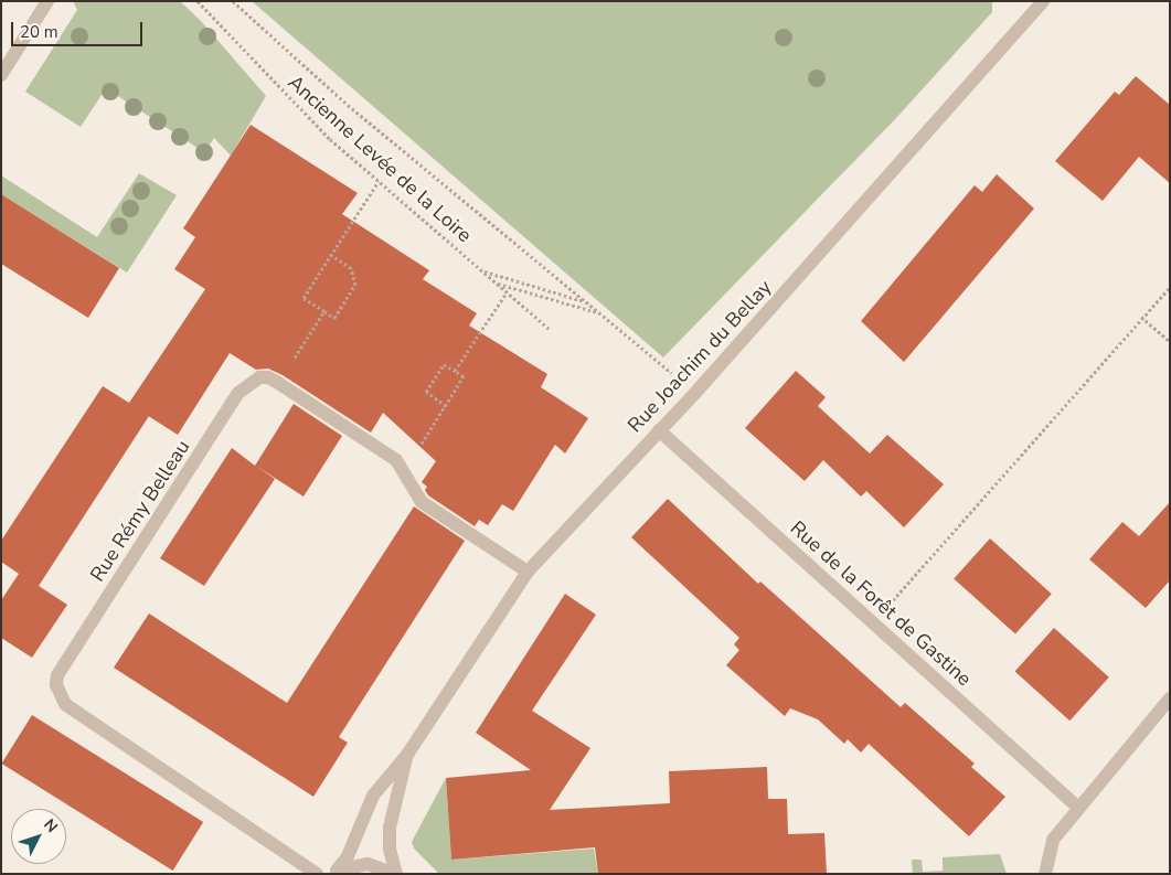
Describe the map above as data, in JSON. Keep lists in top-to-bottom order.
{
  "streets": {
    "street": ["Rue Joachim du Bellay", "Rue Rémy Belleau", "Rue de la Forêt de Gastine"],
    "path": ["Ancienne Levée de la Loire"]
  },
  "crossings": [
    ["Rue Joachim du Bellay", "Rue Rémy Belleau"],
    ["Rue Joachim du Bellay", "Rue de la Forêt de Gastine"]
  ],
  "scale_bar": "20 m",
  "north": "top right"
}
